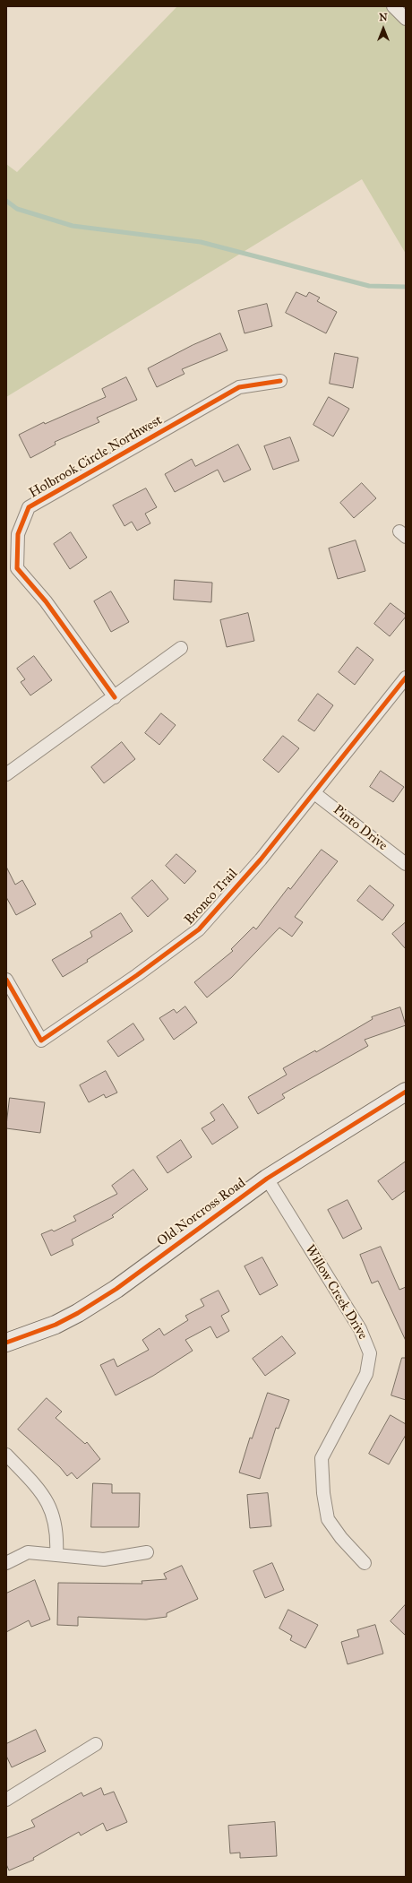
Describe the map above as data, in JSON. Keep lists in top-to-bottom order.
{
  "streets": {
    "street": [
      "Holbrook Circle Northwest",
      "Pinto Drive",
      "Bronco Trail",
      "Old Norcross Road",
      "Willow Creek Drive"
    ]
  },
  "crossings": [
    ["Pinto Drive", "Bronco Trail"],
    ["Old Norcross Road", "Willow Creek Drive"]
  ],
  "north": "top"
}
